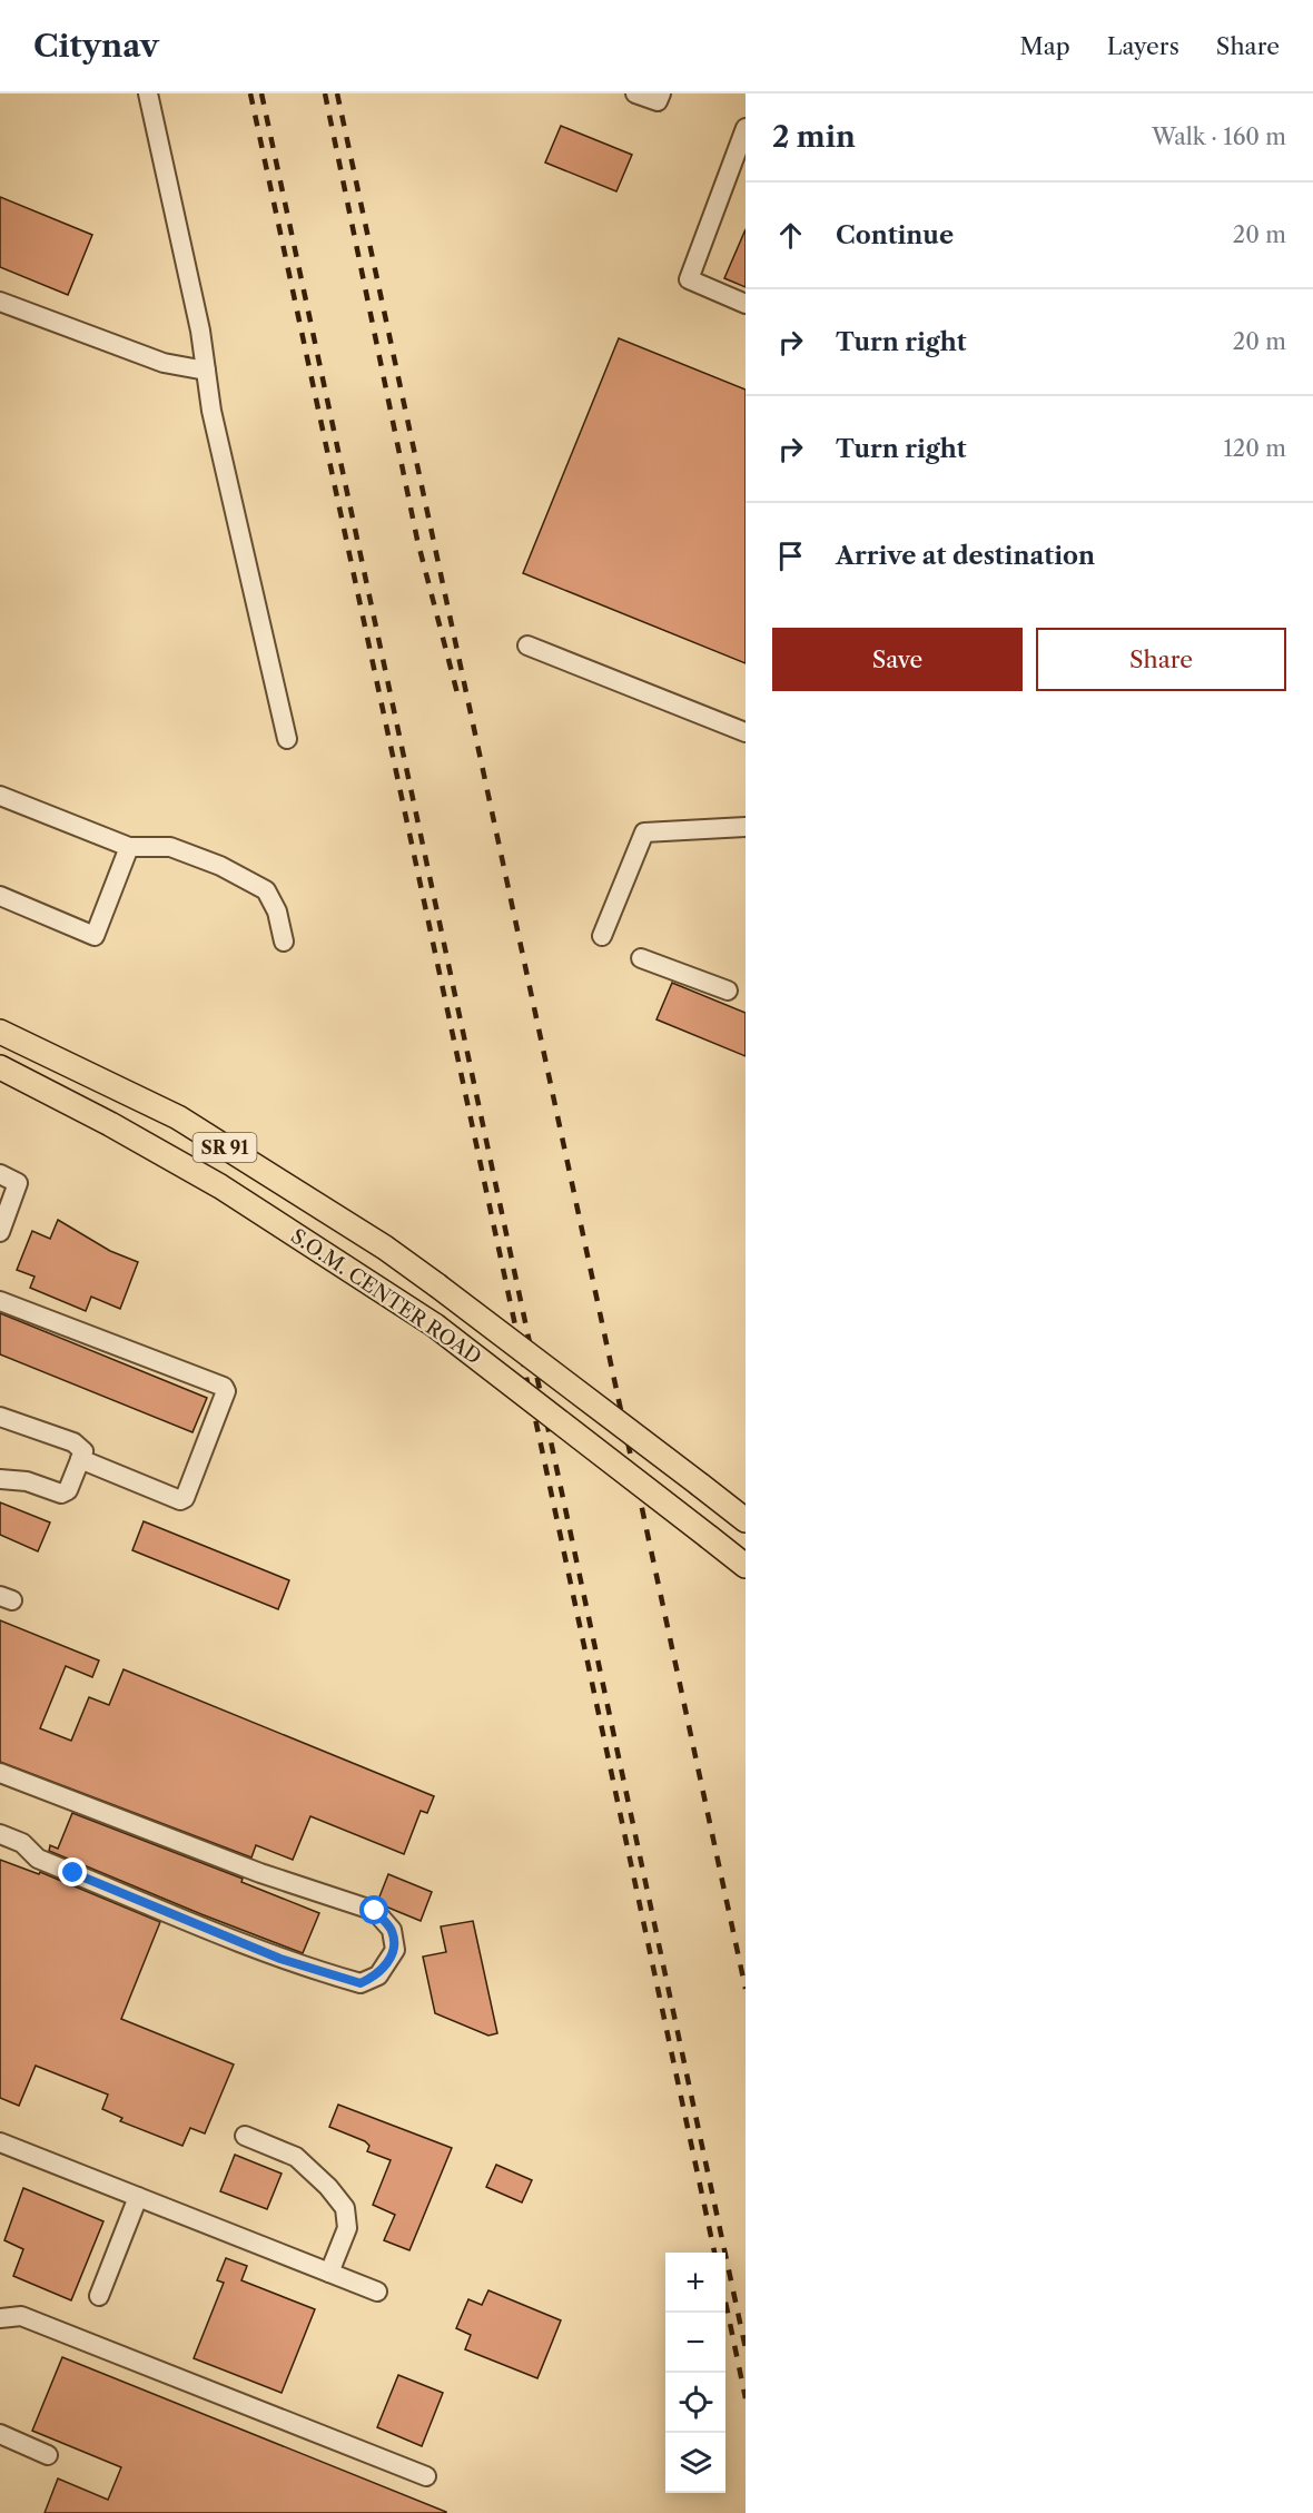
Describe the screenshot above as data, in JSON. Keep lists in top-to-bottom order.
{
  "streets": {
    "main road": ["SR 91", "S.O.M. CENTER ROAD"]
  },
  "page": {
    "header": "Citynav",
    "nav": ["Map", "Layers", "Share"],
    "heading": ["2 min", "Walk · 160 m"],
    "list": [
      ["Continue", "20 m"],
      ["Turn right", "20 m"],
      ["Turn right", "120 m"],
      "Arrive at destination"
    ],
    "buttons": ["Save", "Share"],
    "map_buttons": ["+", "−"]
  }
}
